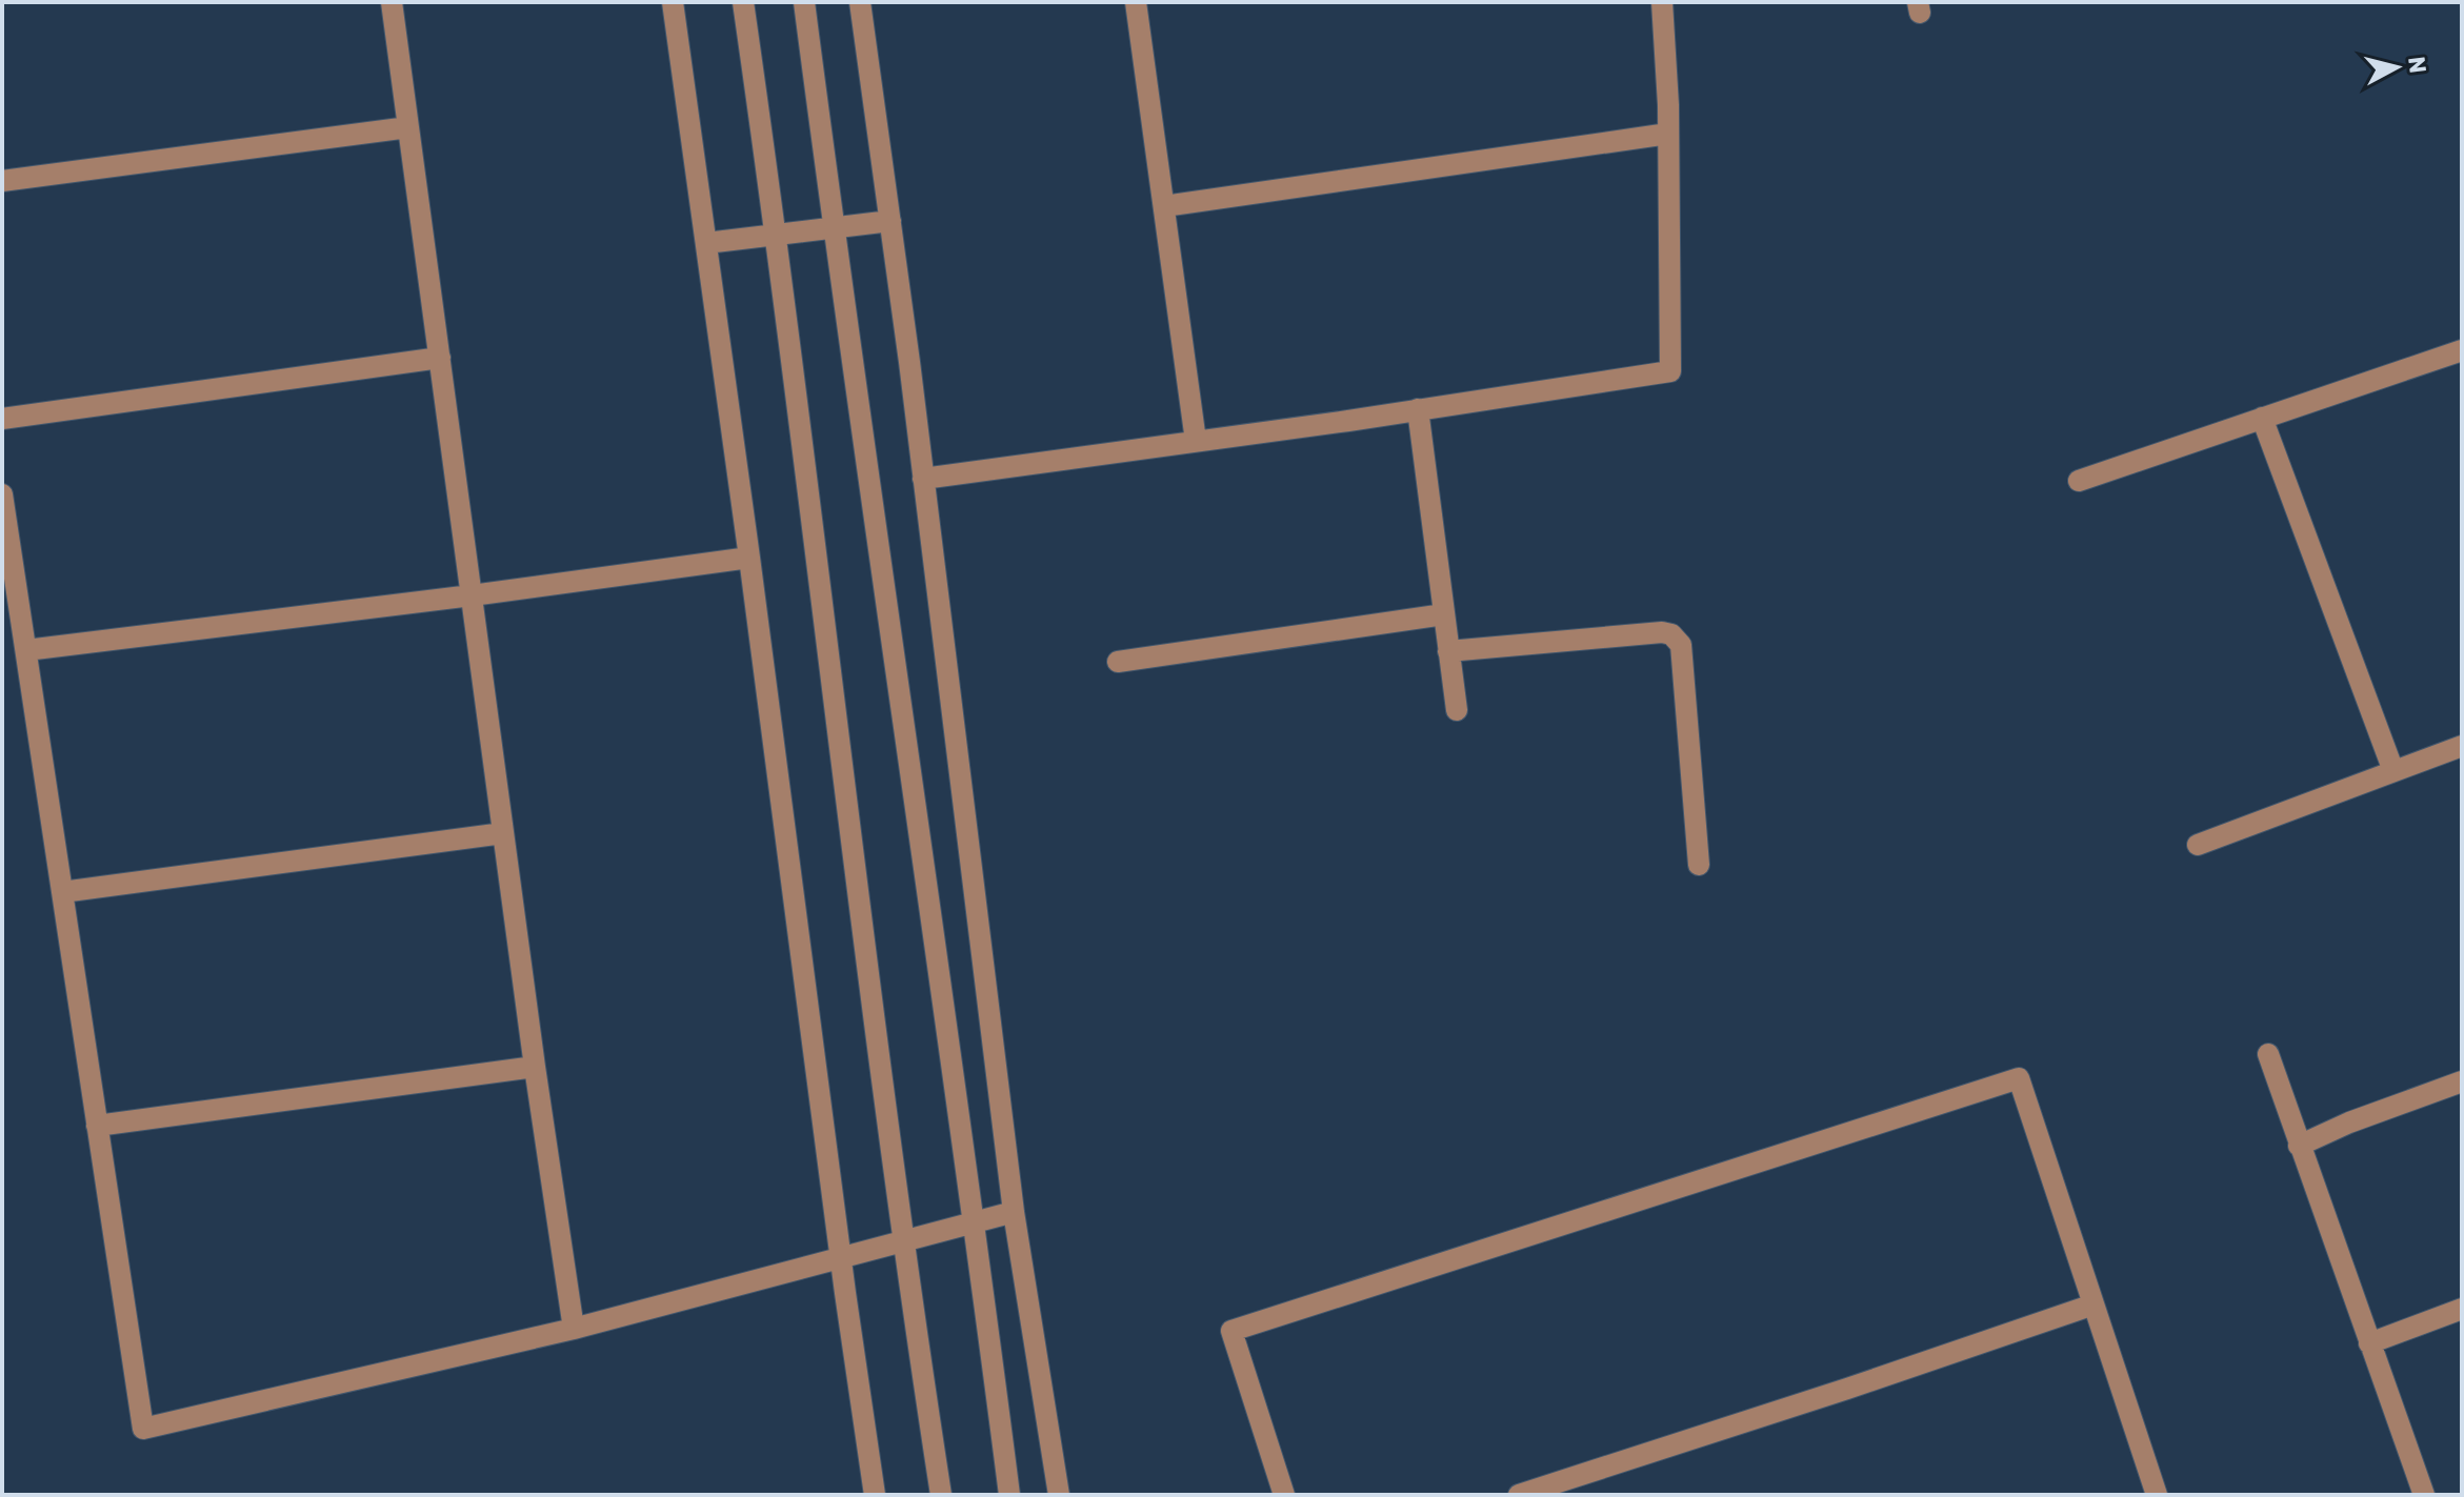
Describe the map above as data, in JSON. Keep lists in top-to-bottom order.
{
  "north": "right"
}
